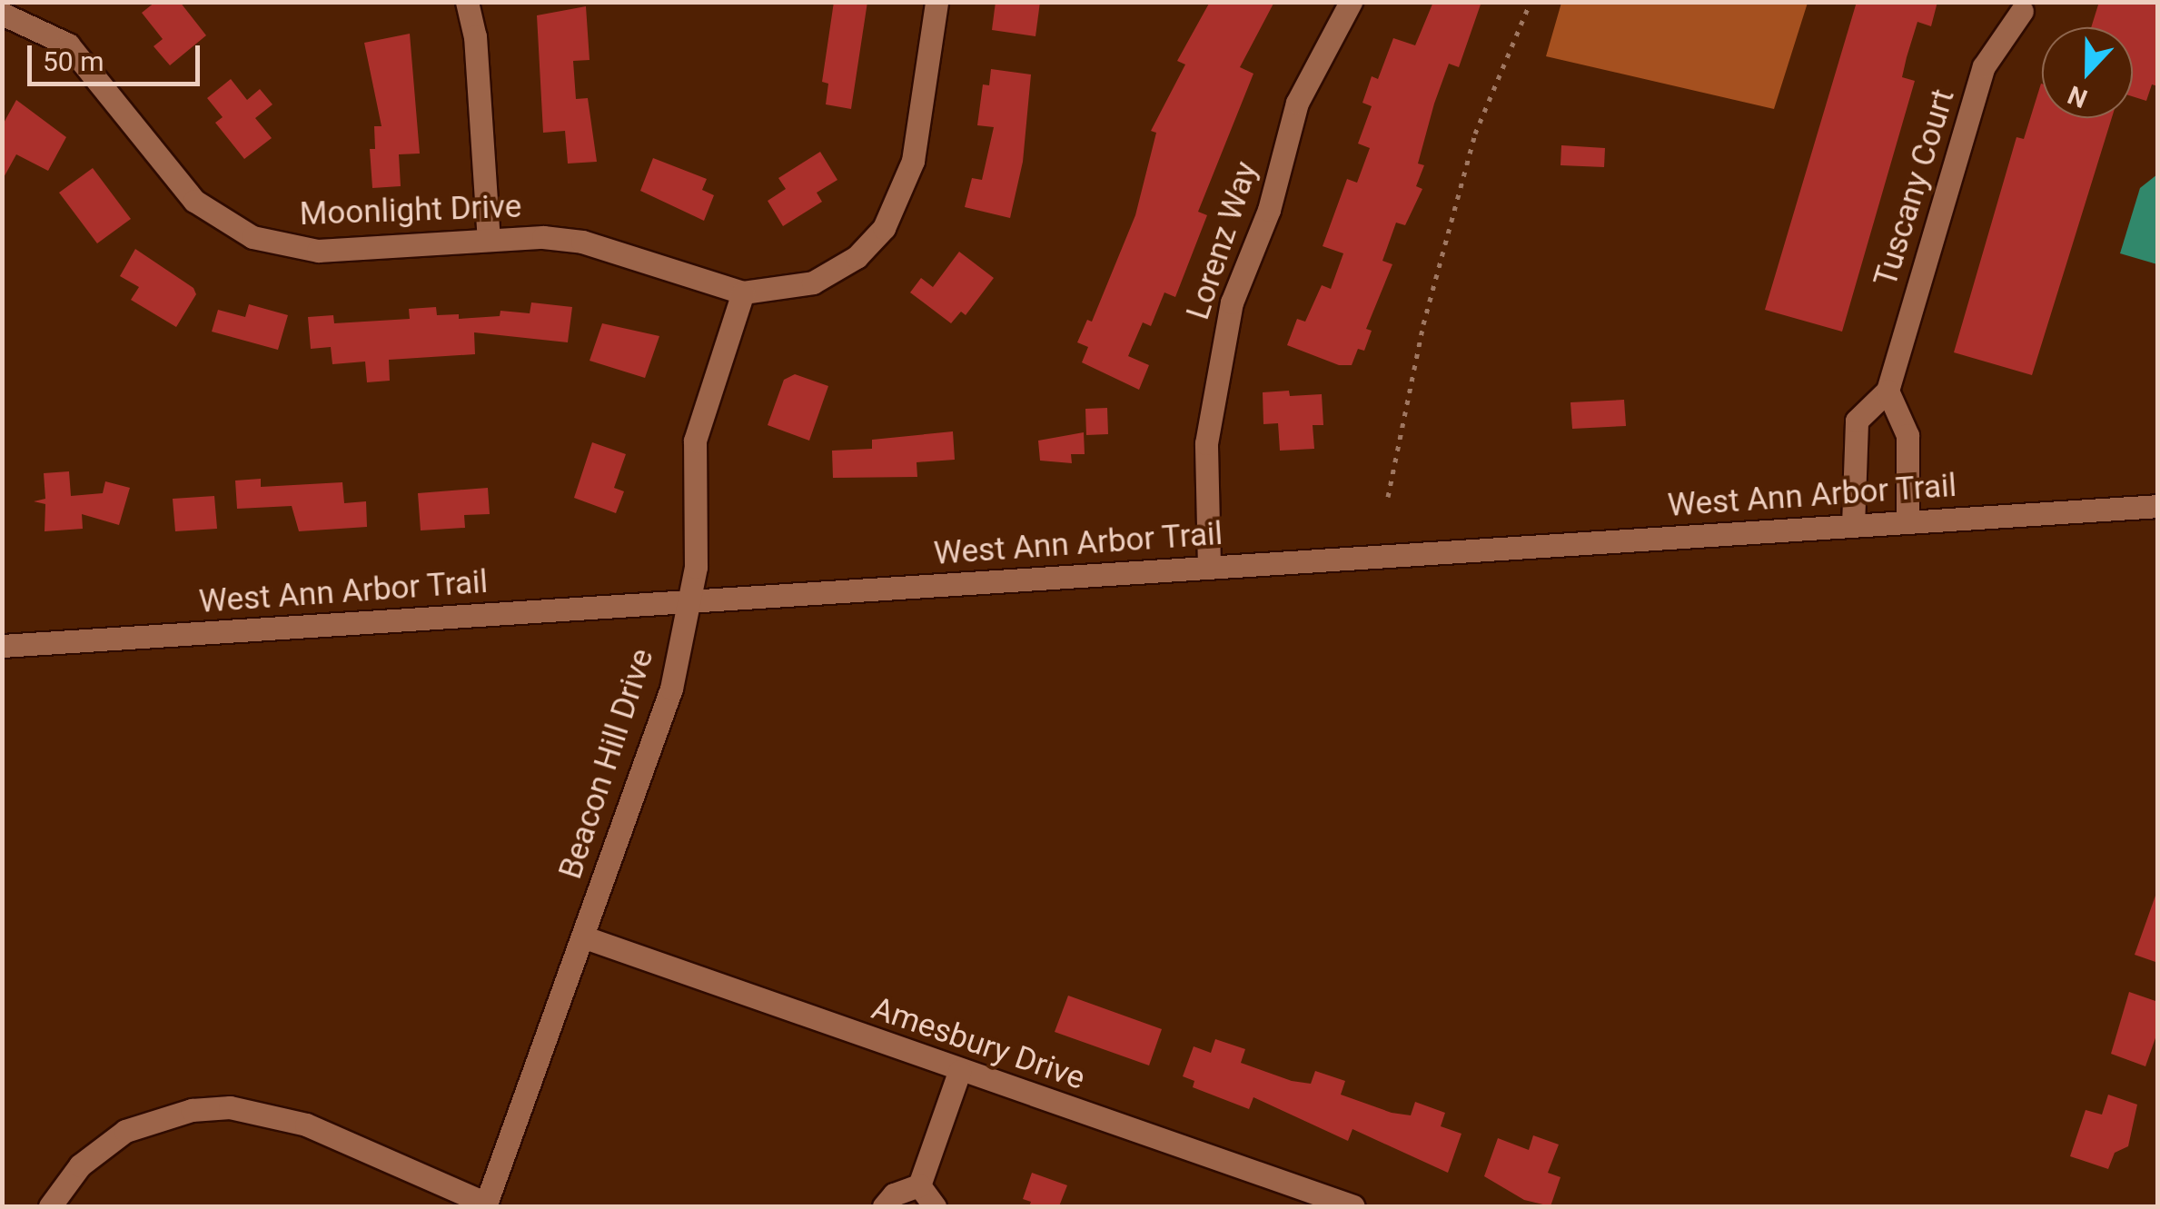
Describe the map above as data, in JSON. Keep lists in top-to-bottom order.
{
  "streets": {
    "street": [
      "Tuscany Court",
      "Moonlight Drive",
      "Lorenz Way",
      "West Ann Arbor Trail",
      "Beacon Hill Drive",
      "Amesbury Drive"
    ]
  },
  "crossings": [
    ["Tuscany Court", "West Ann Arbor Trail"],
    ["Moonlight Drive", "Beacon Hill Drive"],
    ["Lorenz Way", "West Ann Arbor Trail"],
    ["West Ann Arbor Trail", "Beacon Hill Drive"],
    ["Beacon Hill Drive", "Amesbury Drive"]
  ],
  "scale_bar": "50 m",
  "north": "bottom"
}
